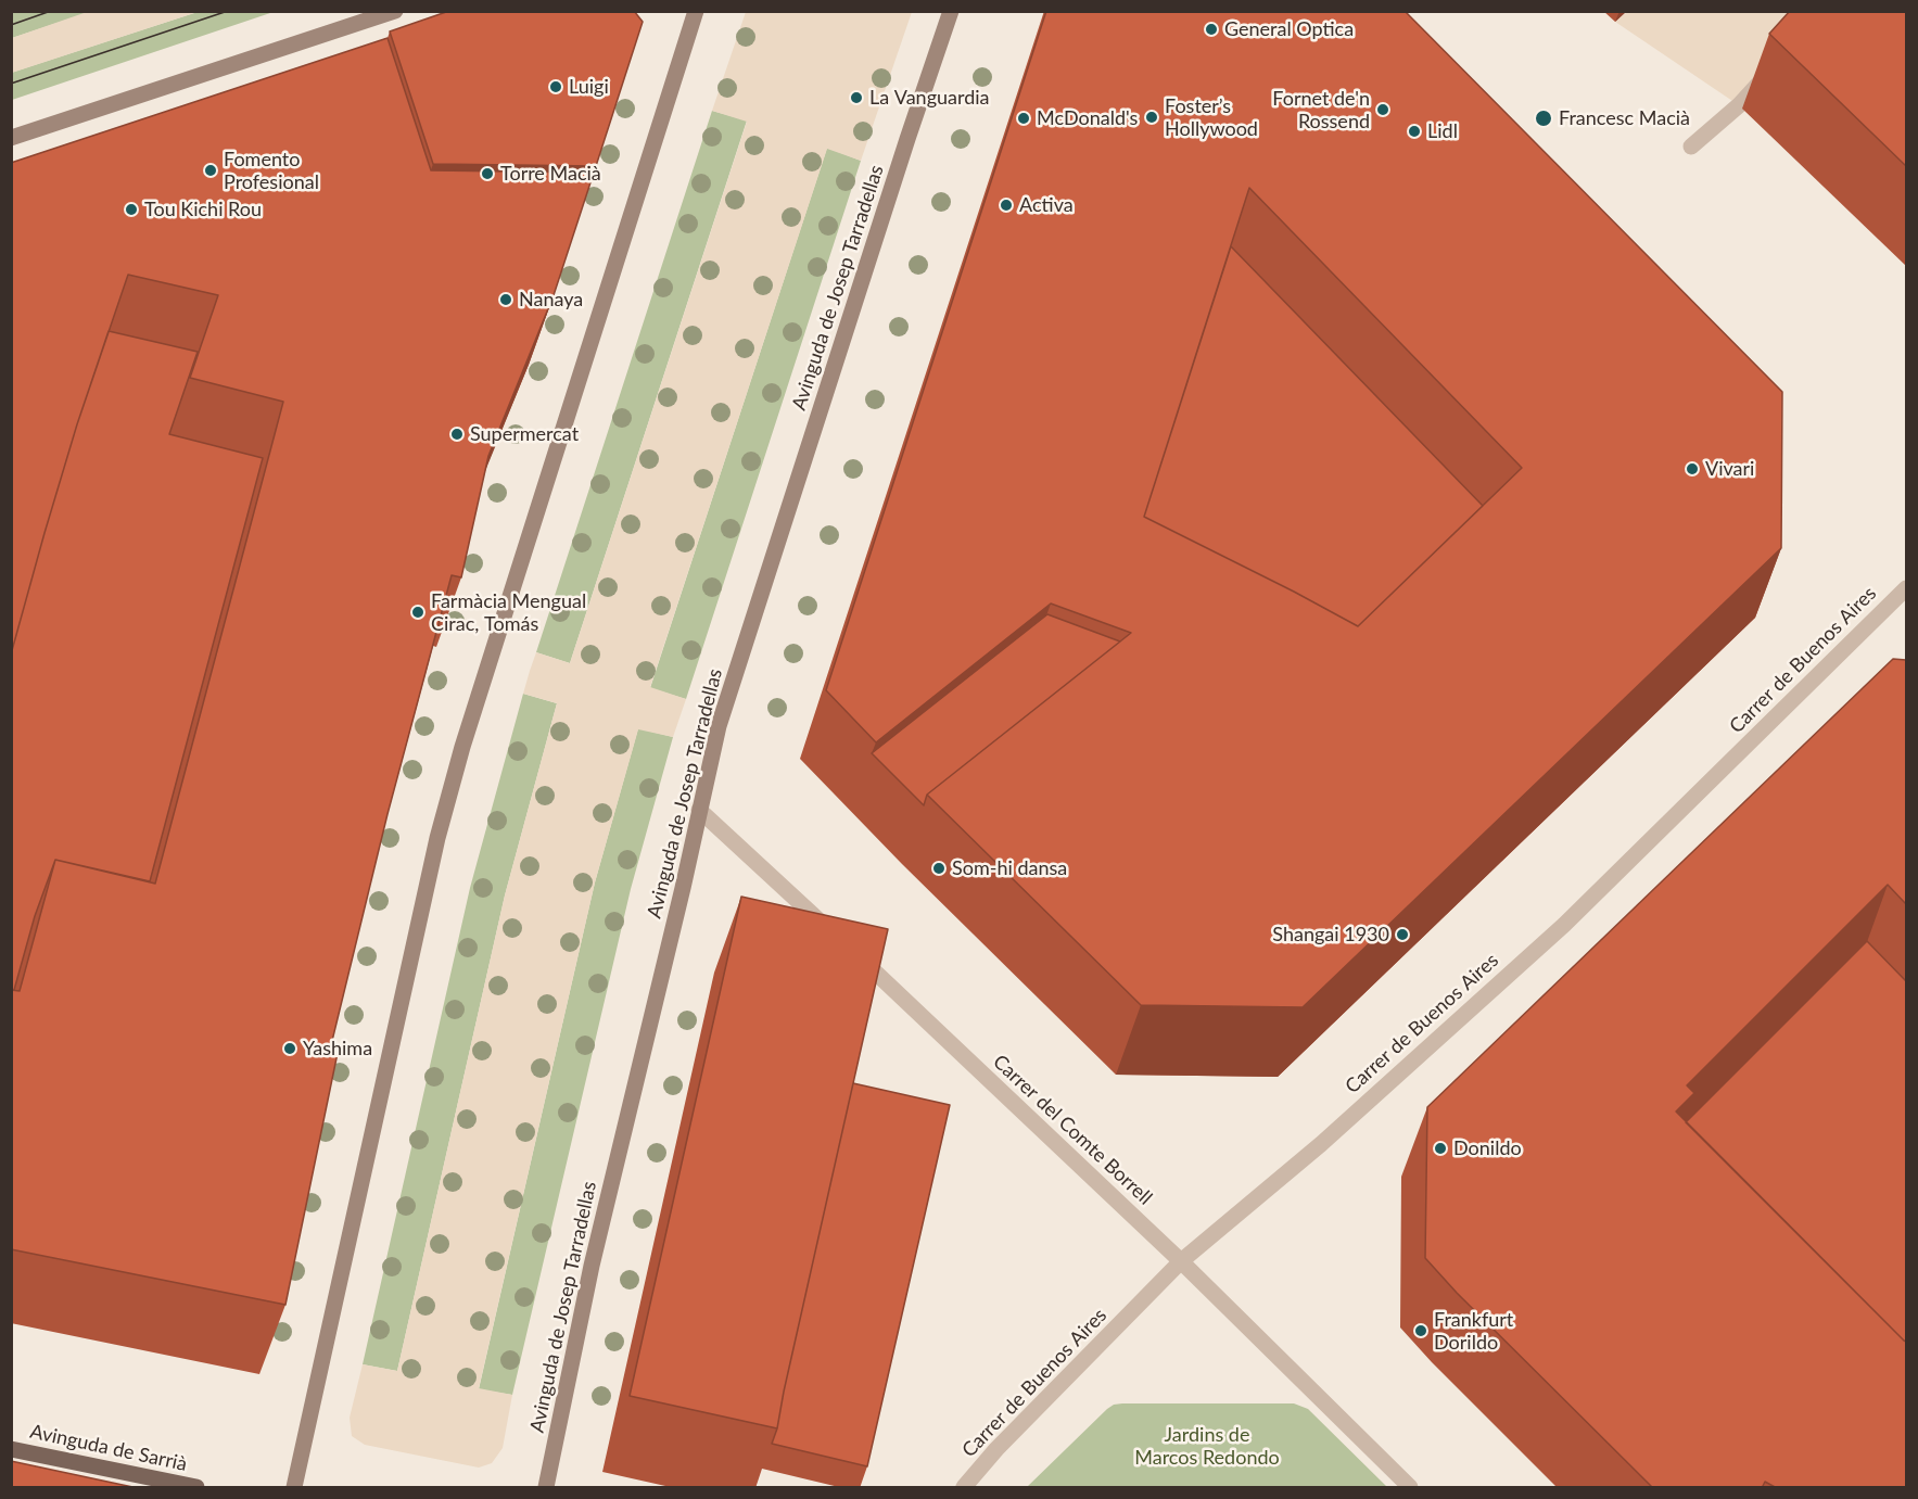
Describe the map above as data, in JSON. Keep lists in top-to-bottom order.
{
  "streets": {
    "main road": ["Avinguda de Josep Tarradellas", "Avinguda de Sarrià"],
    "street": ["Carrer de Buenos Aires", "Carrer del Comte Borrell"]
  },
  "crossings": [
    ["Avinguda de Josep Tarradellas", "Carrer del Comte Borrell"],
    ["Carrer de Buenos Aires", "Carrer del Comte Borrell"]
  ],
  "parks": ["Jardins de Marcos Redondo"],
  "places": [
    "General Optica",
    "Luigi",
    "La Vanguardia",
    "Fornet de'n Rossend",
    "Foster’s Hollywood",
    "McDonald's",
    "Francesc Macià",
    "Lidl",
    "Fomento Profesional",
    "Torre Macià",
    "Activa",
    "Tou Kichi Rou",
    "Nanaya",
    "Supermercat",
    "Vivari",
    "Farmàcia Mengual Cirac, Tomás",
    "Som-hi dansa",
    "Shangai 1930",
    "Yashima",
    "Donildo",
    "Frankfurt Dorildo"
  ]
}
